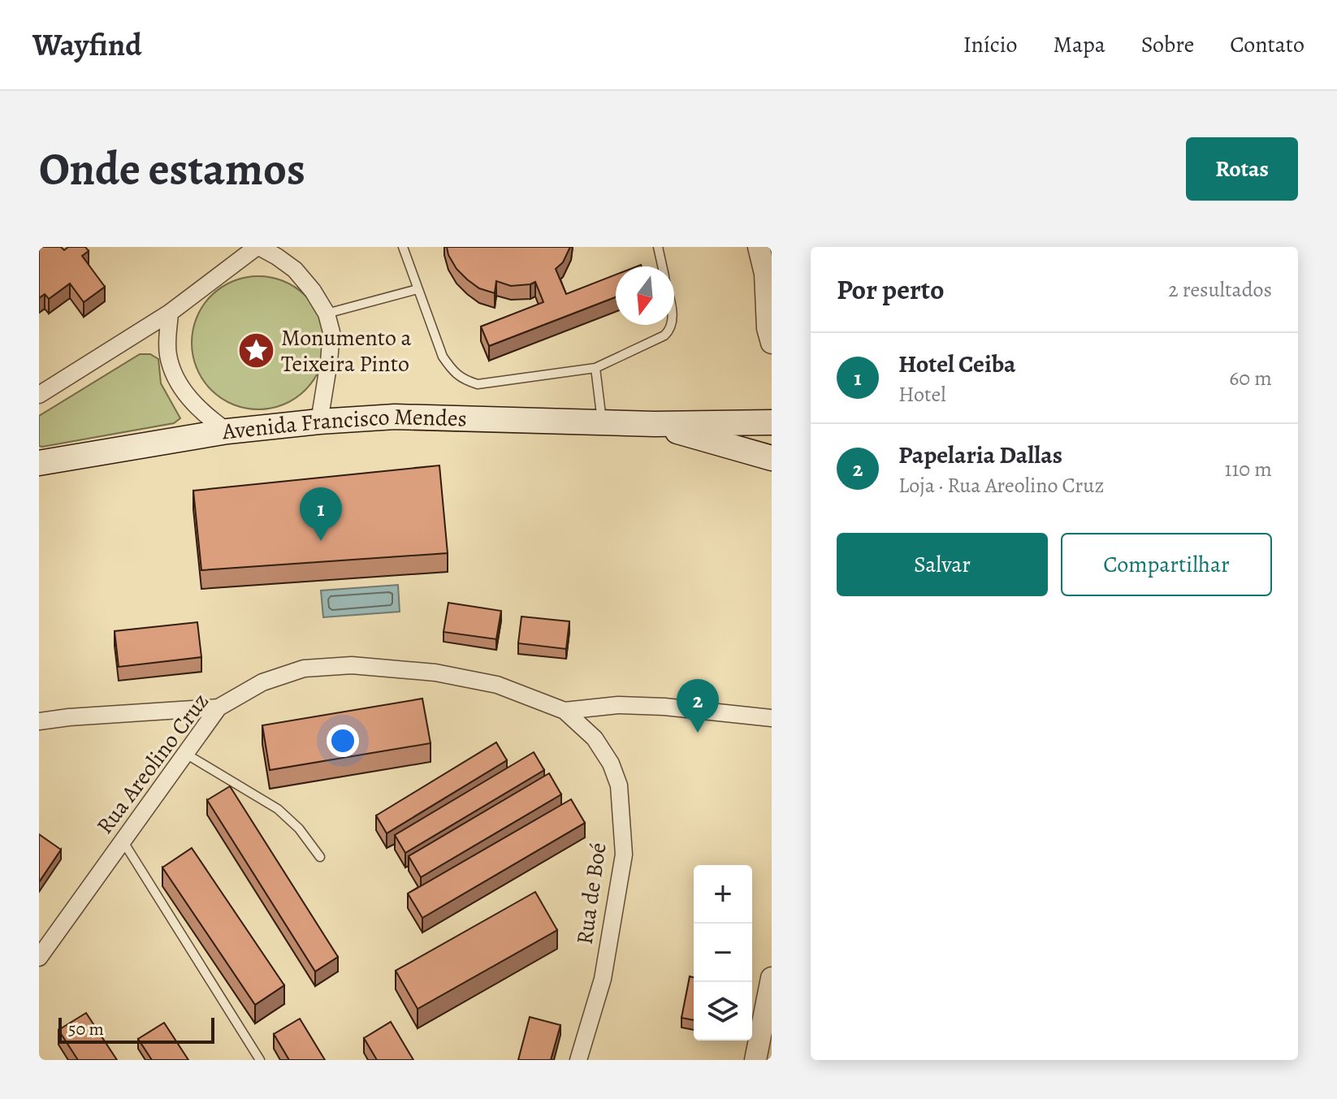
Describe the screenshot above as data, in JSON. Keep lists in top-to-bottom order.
{
  "streets": {
    "main road": ["Avenida Francisco Mendes"],
    "street": ["Rua Areolino Cruz", "Rua de Boé"]
  },
  "crossings": [
    ["Rua Areolino Cruz", "Rua de Boé"]
  ],
  "places": {
    "place": ["Monumento a Teixeira Pinto"]
  },
  "scale_bar": "50 m",
  "north": "bottom",
  "page": {
    "header": "Wayfind",
    "nav": [
      "Início",
      "Mapa",
      "Sobre",
      "Contato"
    ],
    "buttons": [
      "Rotas",
      ["Salvar", "Compartilhar"]
    ],
    "title": "Onde estamos",
    "heading": ["Por perto", "2 resultados"],
    "list": [
      {
        "mark": "1",
        "name": "Hotel Ceiba",
        "note": "Hotel",
        "value": "60 m"
      },
      {
        "mark": "2",
        "name": "Papelaria Dallas",
        "note": "Loja · Rua Areolino Cruz",
        "value": "110 m"
      }
    ],
    "pins": ["1", "2"],
    "map_buttons": ["+", "−"],
    "scale": "50 m"
  }
}
